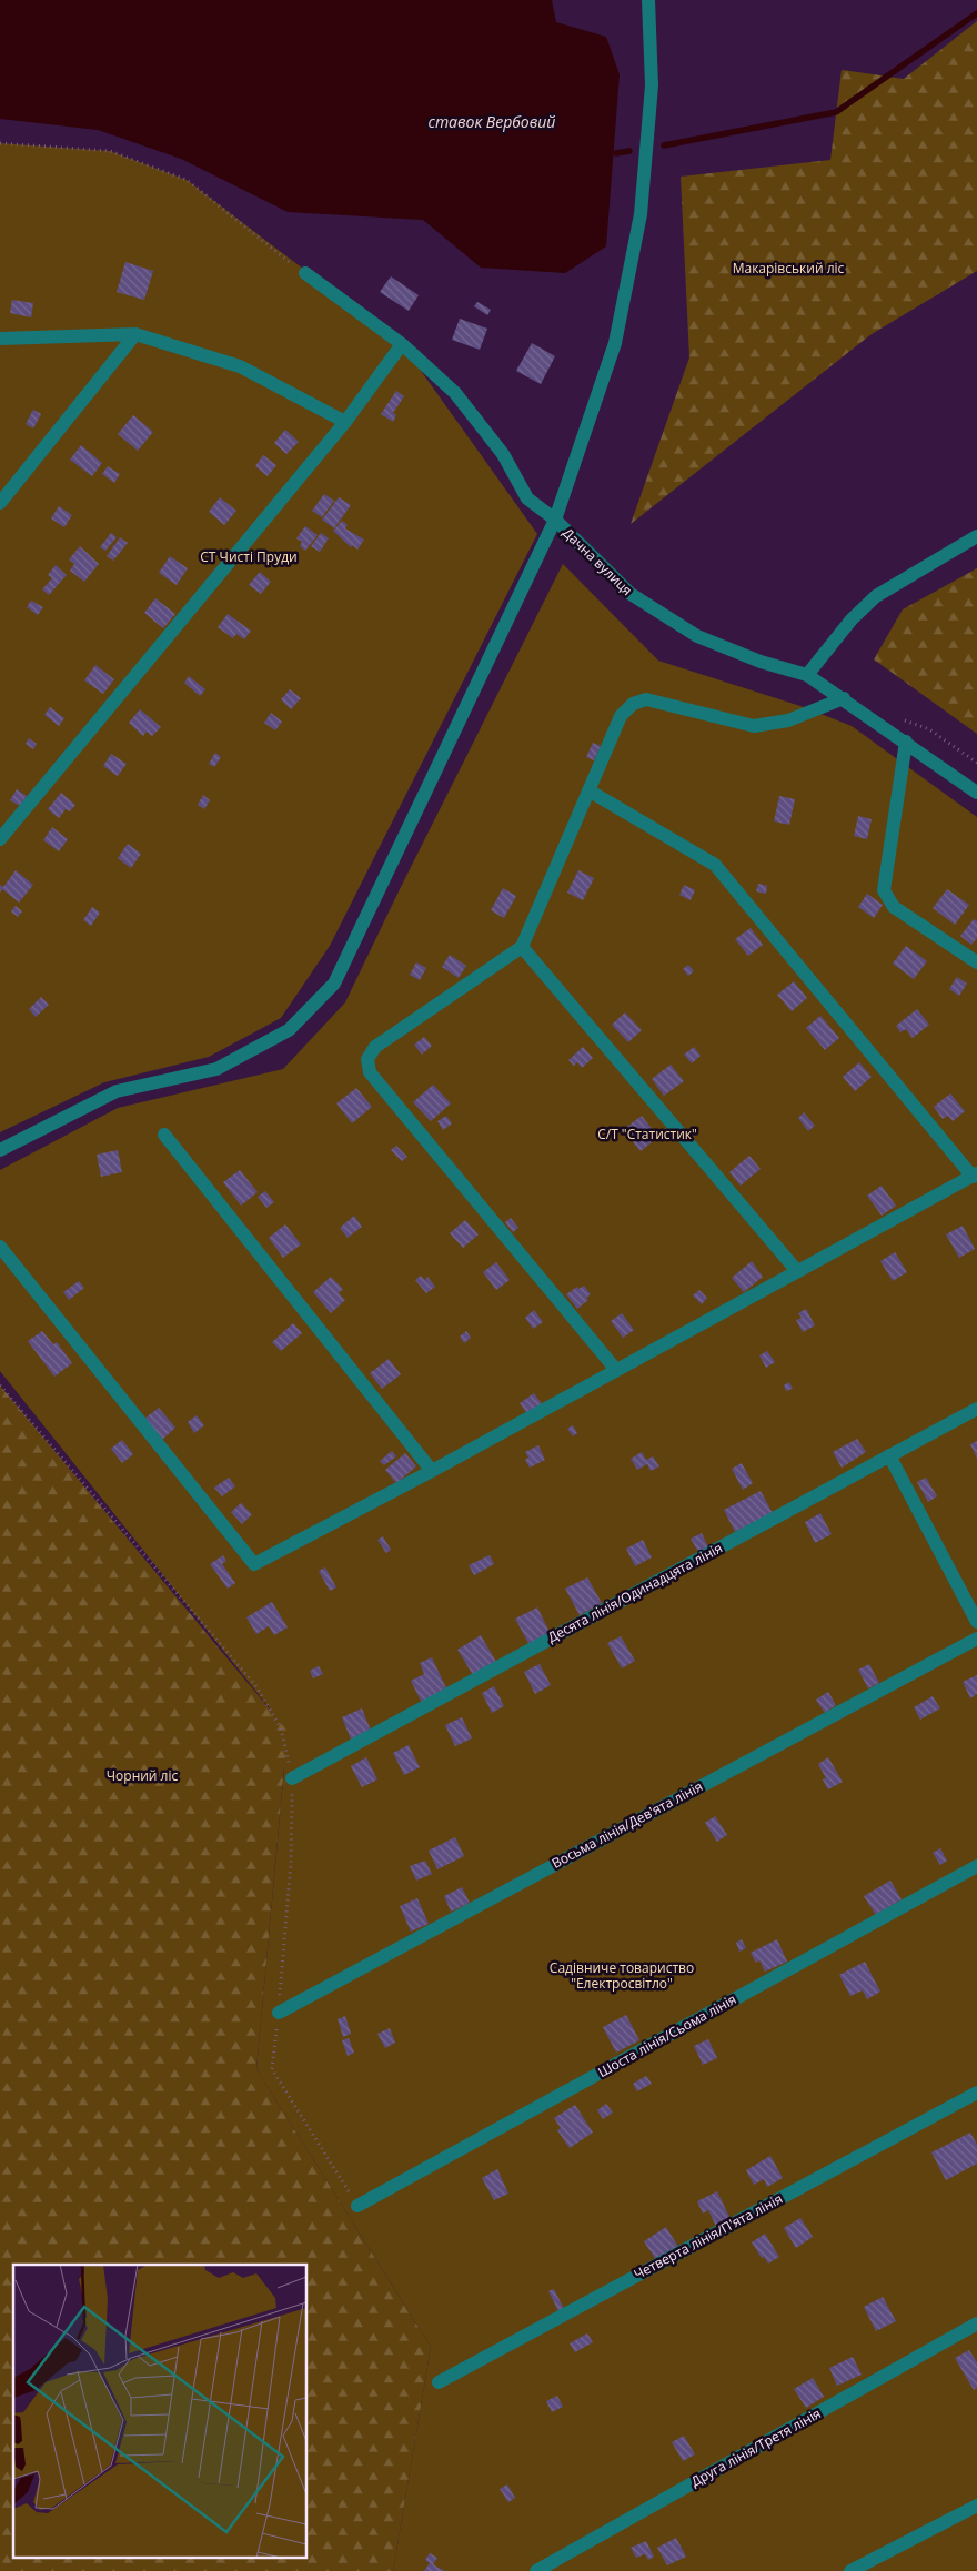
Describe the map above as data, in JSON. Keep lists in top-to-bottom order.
{
  "streets": {
    "street": [
      "Дачна вулиця",
      "Десята лінія/Одинадцята лінія",
      "Восьма лінія/Дев'ята лінія",
      "Шоста лінія/Сьома лінія",
      "Четверта лінія/П'ята лінія",
      "Друга лінія/Третя лінія"
    ]
  },
  "water": ["ставок Вербовий"],
  "parks": [
    "Макарівський ліс",
    "СТ Чисті Пруди",
    "С/Т \"Статистик\"",
    "Чорний ліс",
    "Садівниче товариство \"Електросвітло\""
  ]
}
